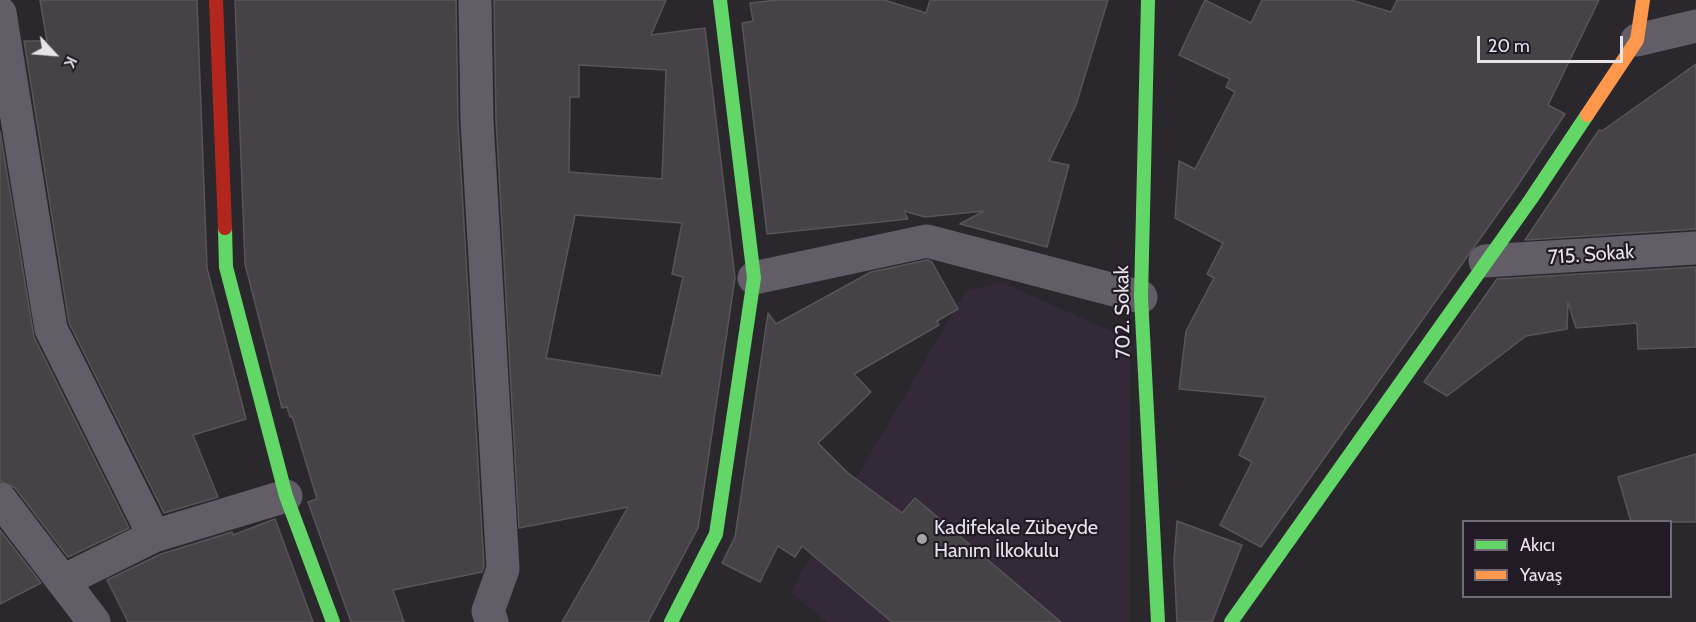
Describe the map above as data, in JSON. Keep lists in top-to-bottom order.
{
  "streets": {
    "street": ["715. Sokak", "702. Sokak"]
  },
  "places": ["Kadifekale Zübeyde Hanım İlkokulu"],
  "legend": ["Akıcı", "Yavaş"],
  "scale_bar": "20 m",
  "north": "bottom right"
}
